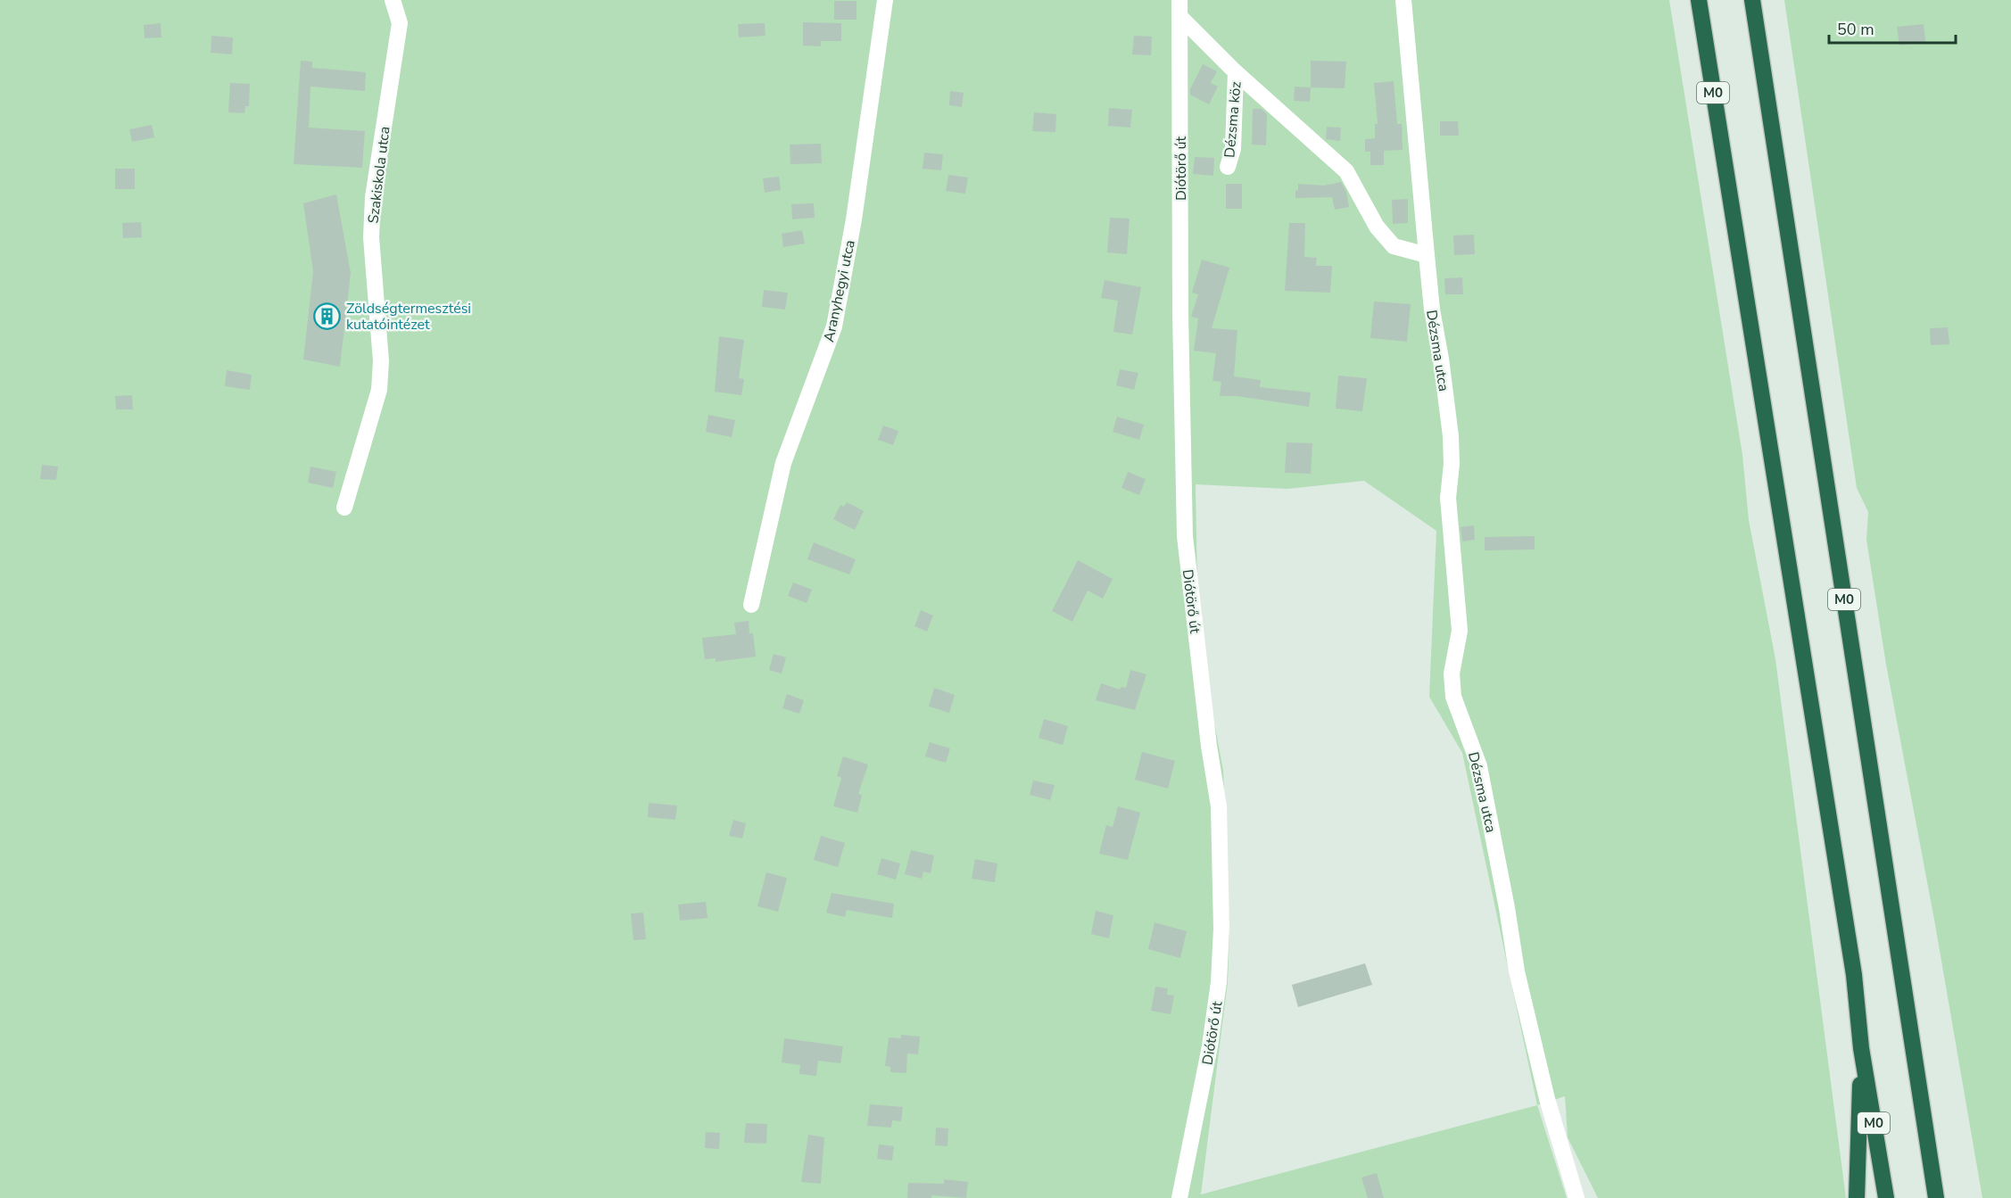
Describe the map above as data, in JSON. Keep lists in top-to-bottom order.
{
  "streets": {
    "highway": ["M0"],
    "street": [
      "Dézsma köz",
      "Diótörő út",
      "Szakiskola utca",
      "Aranyhegyi utca",
      "Dézsma utca"
    ]
  },
  "places": {
    "building": ["Zöldségtermesztési kutatóintézet"]
  },
  "scale_bar": "50 m"
}
